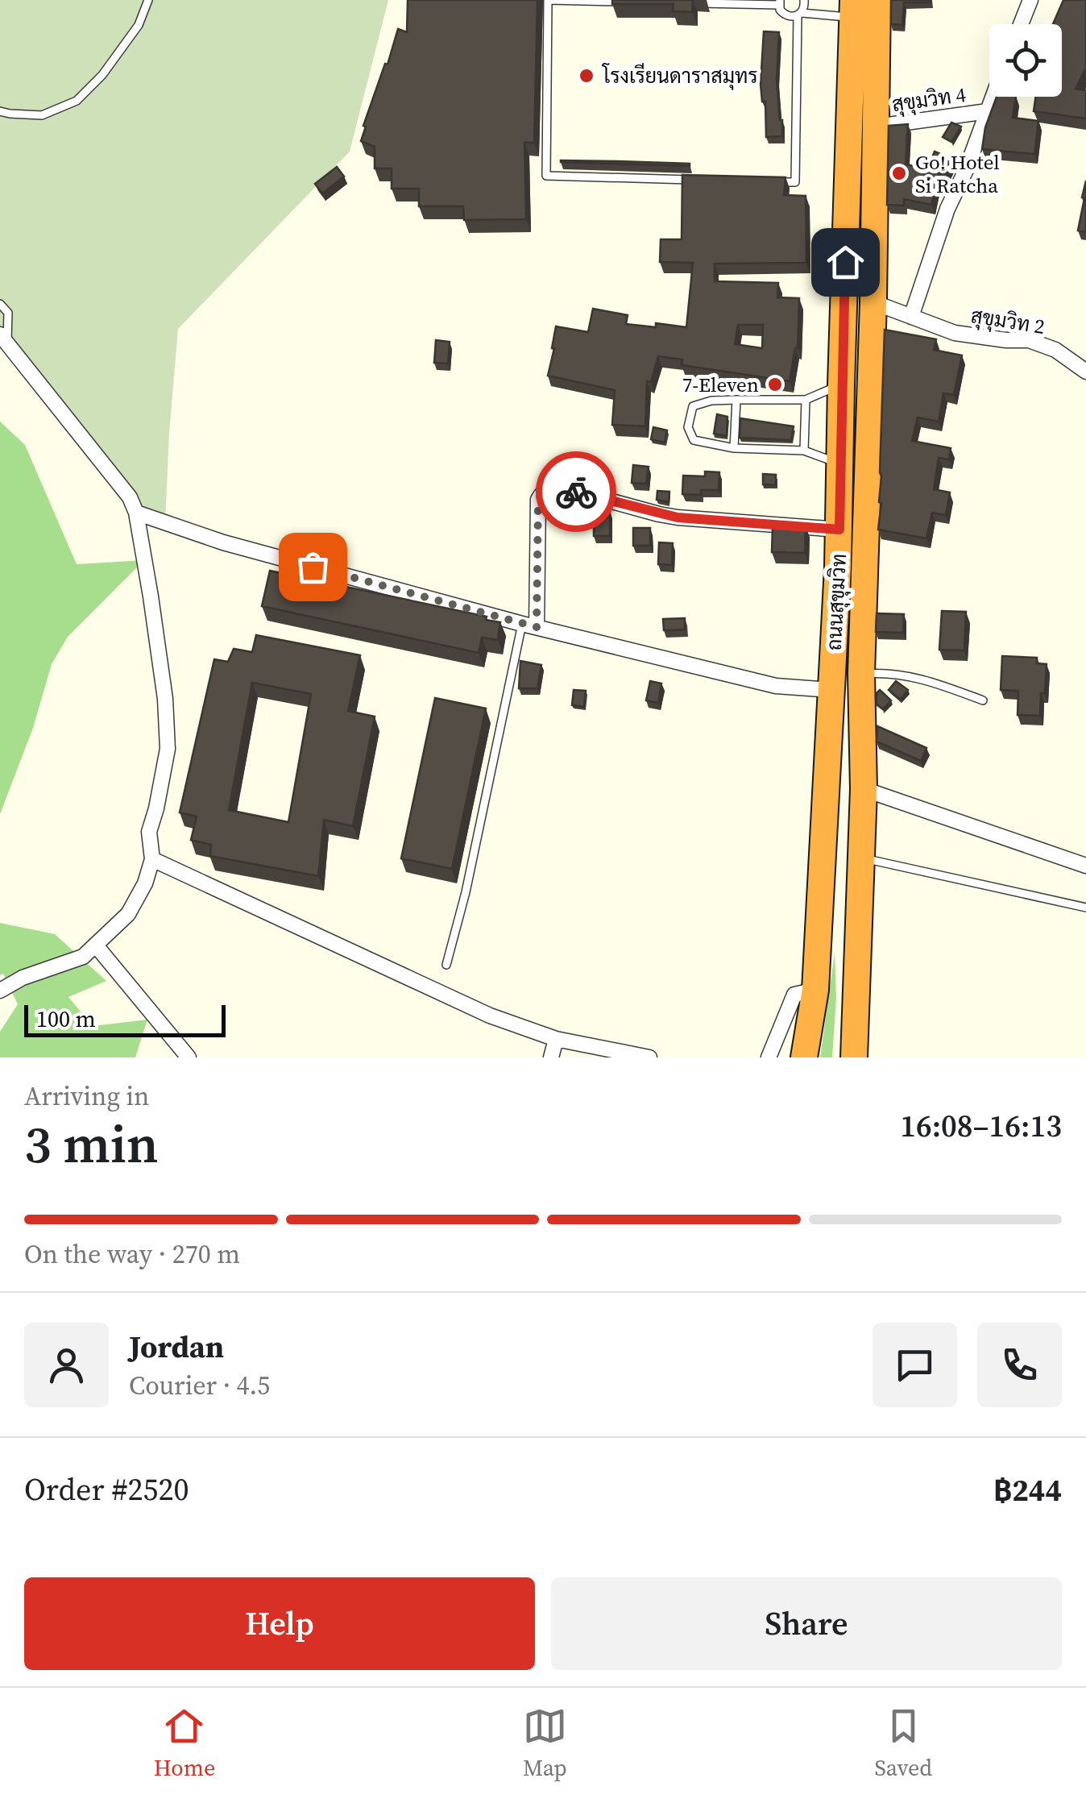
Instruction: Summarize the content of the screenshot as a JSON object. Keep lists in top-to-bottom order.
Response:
{
  "streets": {
    "highway": ["ถนนสุขุมวิท"],
    "street": ["สุขุมวิท 4", "สุขุมวิท 2"]
  },
  "crossings": [
    ["สุขุมวิท 4", "ถนนสุขุมวิท"],
    ["สุขุมวิท 2", "ถนนสุขุมวิท"]
  ],
  "places": ["โรงเรียนดาราสมุทร", "Go! Hotel Si Ratcha", "7-Eleven"],
  "scale_bar": "100 m",
  "page": {
    "scale": "100 m",
    "heading": ["3 min", "Arriving in", "16:08–16:13"],
    "panel": [
      "Jordan",
      "Courier · 4.5",
      "Order #2520",
      "฿244"
    ],
    "bar": "On the way · 270 m",
    "buttons": ["Help", "Share"],
    "tabs": ["Home", "Map", "Saved"]
  }
}
